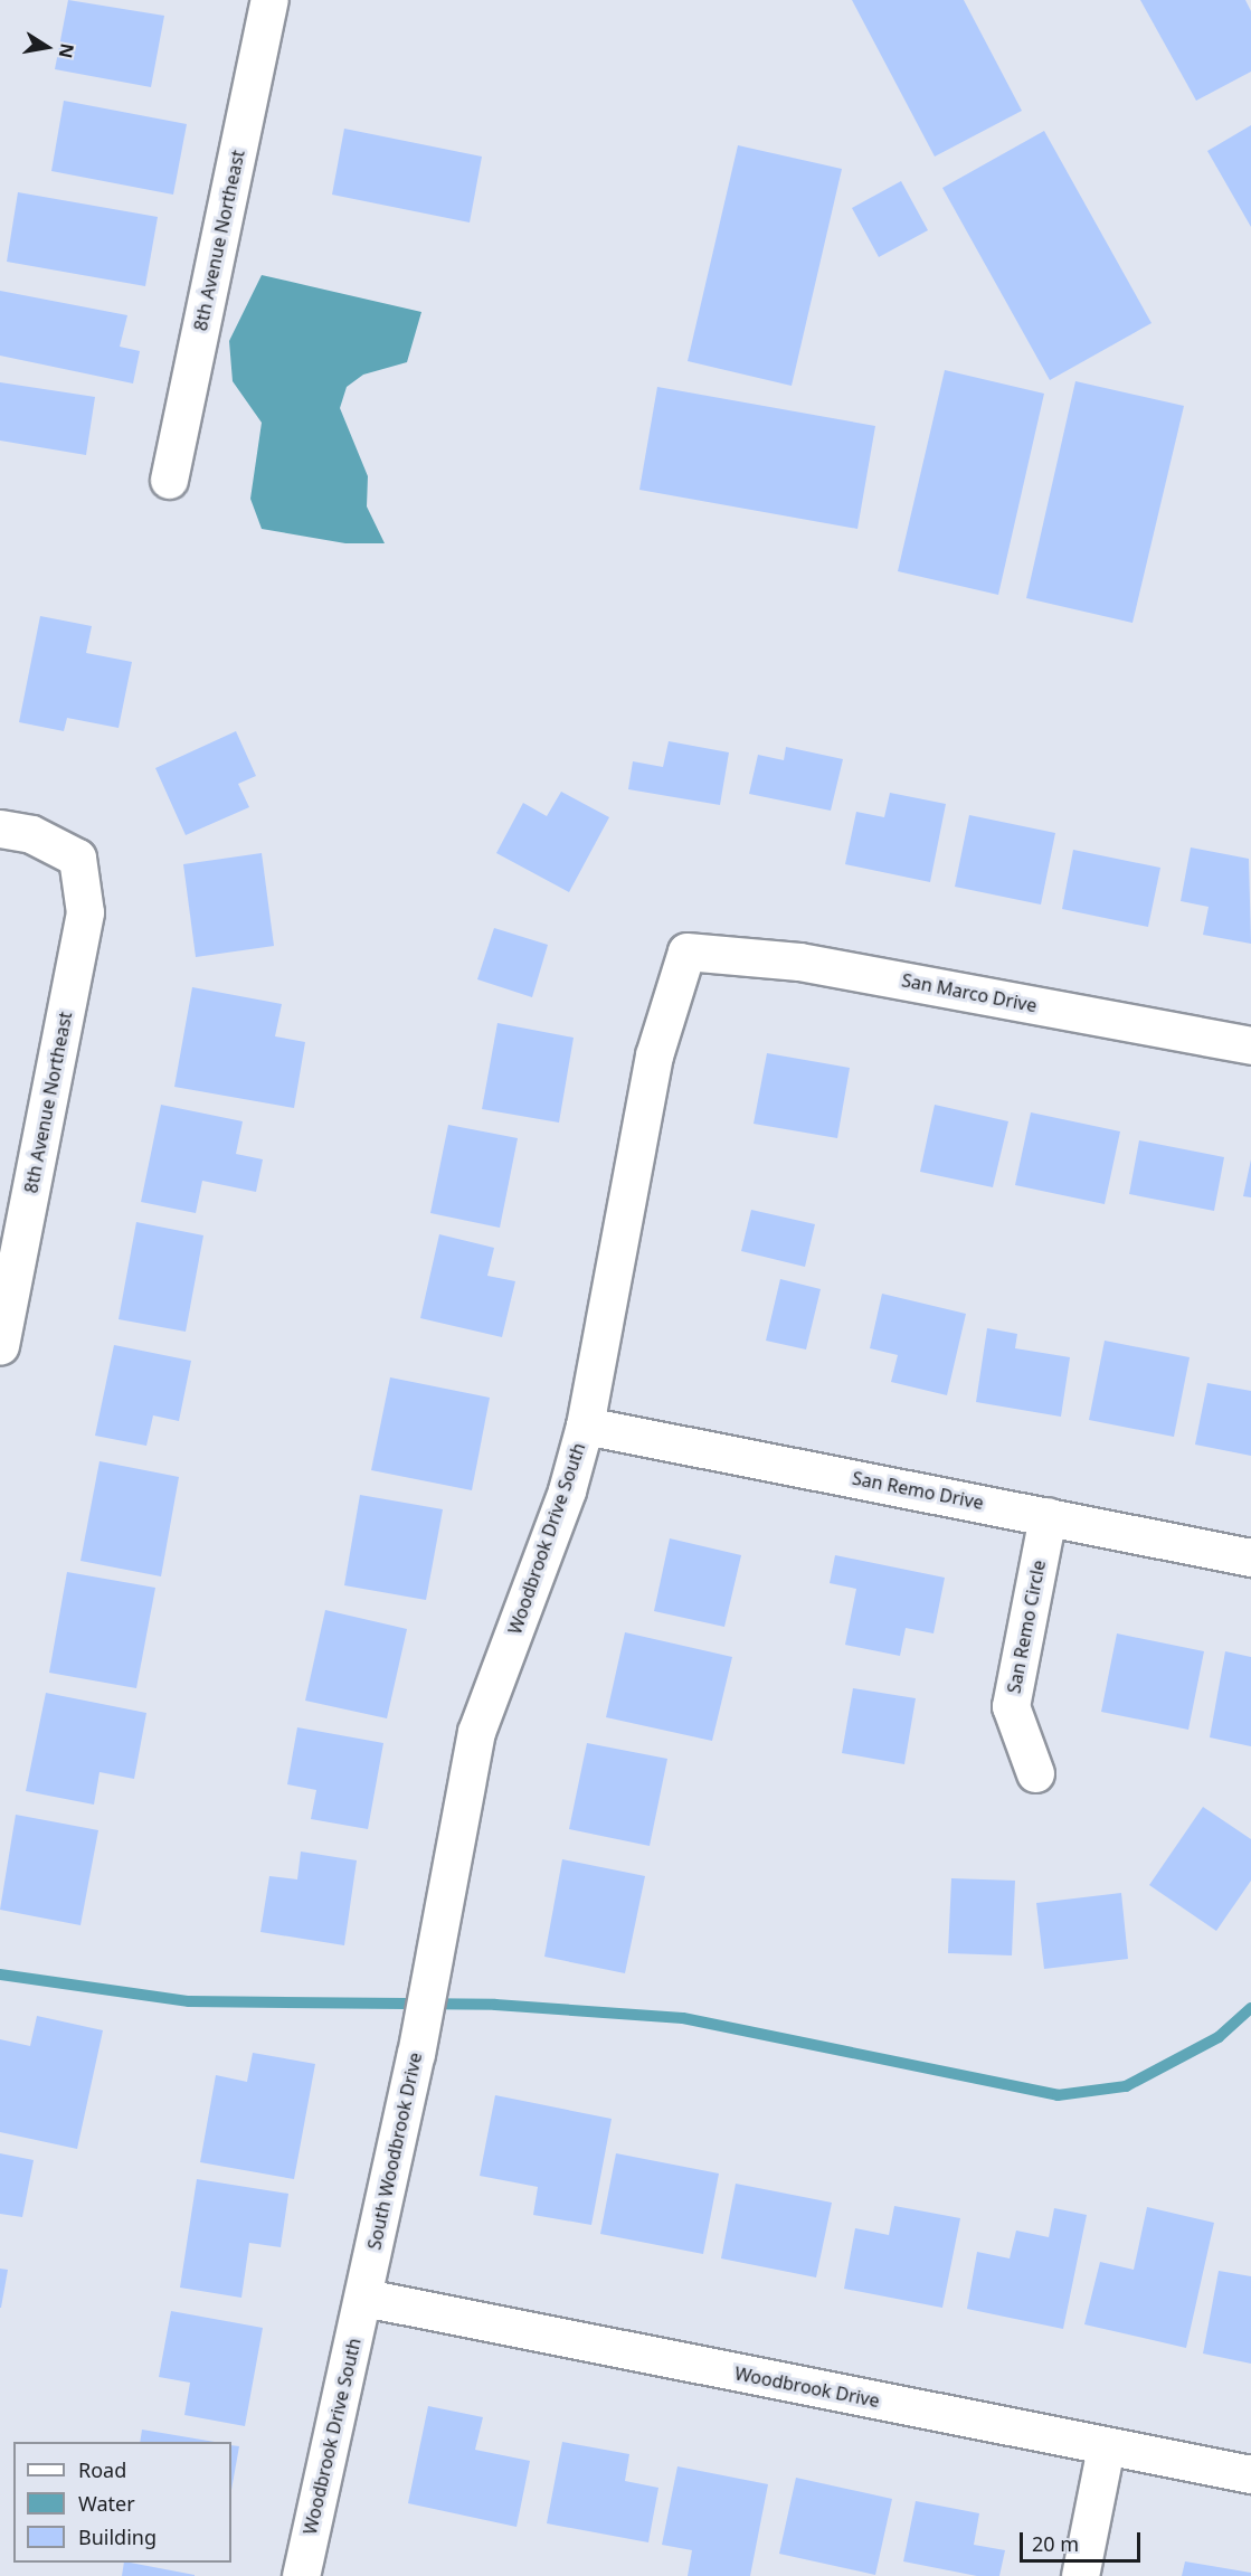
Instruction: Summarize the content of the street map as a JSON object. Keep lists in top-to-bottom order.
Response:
{
  "streets": {
    "street": [
      "8th Avenue Northeast",
      "San Marco Drive",
      "San Remo Drive",
      "Woodbrook Drive South",
      "San Remo Circle",
      "South Woodbrook Drive",
      "Woodbrook Drive"
    ]
  },
  "crossings": [
    ["San Marco Drive", "Woodbrook Drive South"],
    ["San Remo Drive", "Woodbrook Drive South"],
    ["San Remo Drive", "San Remo Circle"],
    ["Woodbrook Drive South", "South Woodbrook Drive"],
    ["Woodbrook Drive South", "Woodbrook Drive"],
    ["South Woodbrook Drive", "Woodbrook Drive"]
  ],
  "legend": ["Road", "Water", "Building"],
  "scale_bar": "20 m",
  "north": "right"
}
